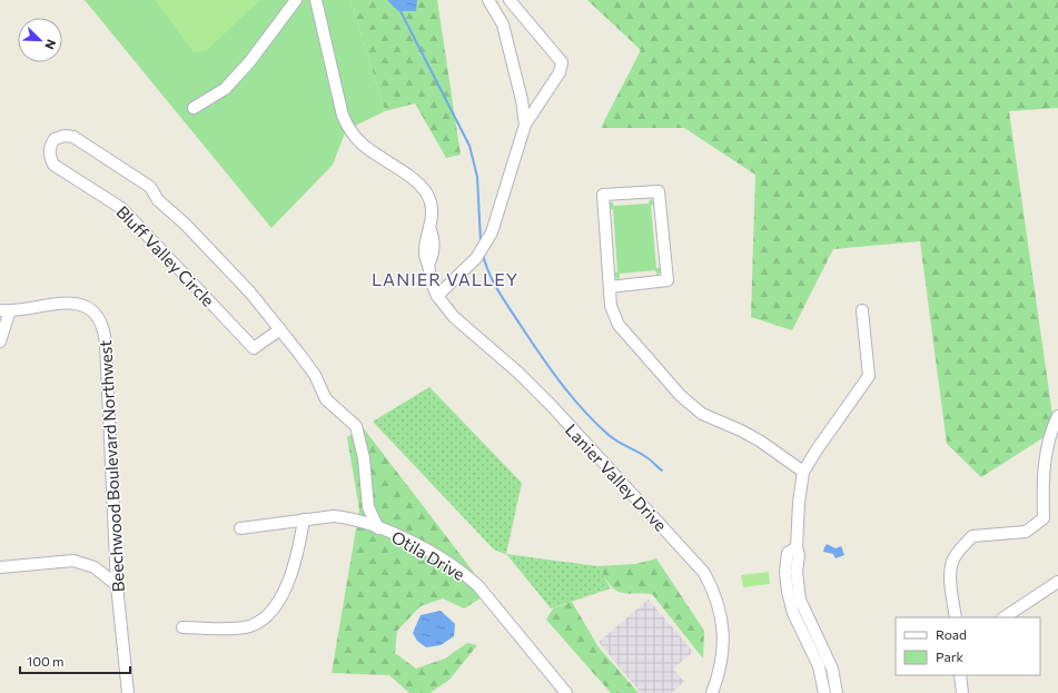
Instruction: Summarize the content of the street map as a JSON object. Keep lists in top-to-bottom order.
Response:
{
  "streets": {
    "street": [
      "Bluff Valley Circle",
      "Beechwood Boulevard Northwest",
      "Lanier Valley Drive",
      "Otila Drive"
    ]
  },
  "crossings": [
    ["Bluff Valley Circle", "Otila Drive"]
  ],
  "districts": ["LANIER VALLEY"],
  "legend": ["Road", "Park"],
  "scale_bar": "100 m",
  "north": "bottom right"
}
